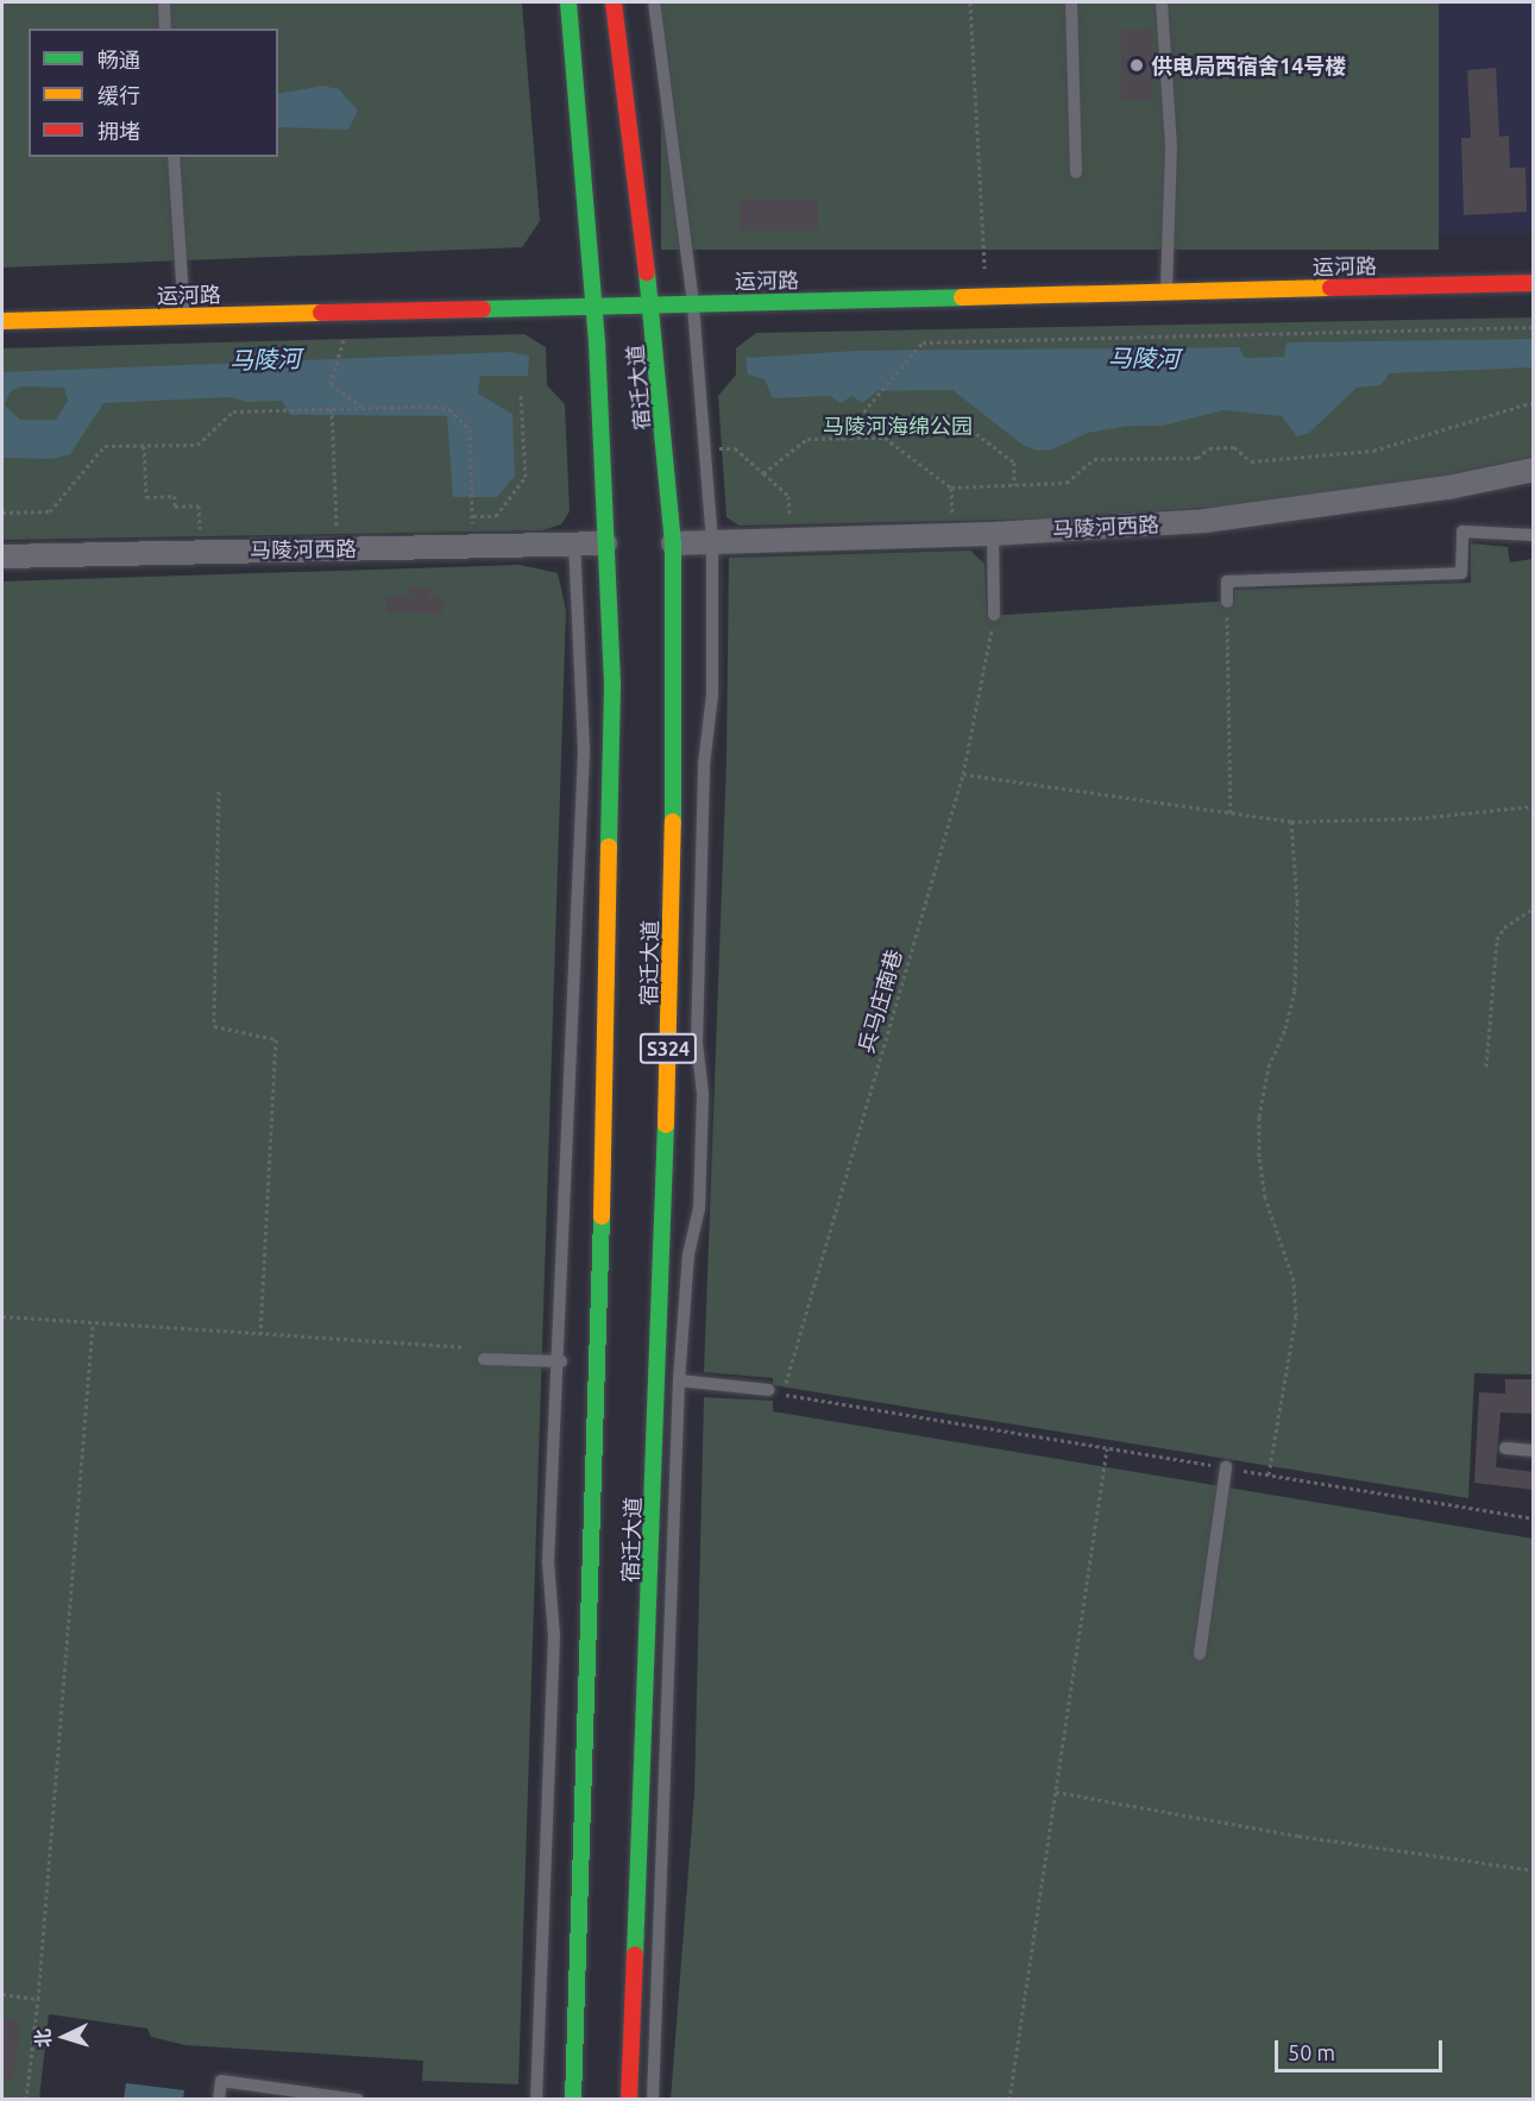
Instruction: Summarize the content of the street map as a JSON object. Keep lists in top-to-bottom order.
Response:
{
  "streets": {
    "main road": ["运河路", "宿迁大道", "S324"],
    "street": ["马陵河西路"],
    "path": ["兵马庄南巷"]
  },
  "crossings": [
    ["运河路", "宿迁大道"],
    ["宿迁大道", "马陵河西路"]
  ],
  "water": ["马陵河"],
  "parks": ["马陵河海绵公园"],
  "places": ["供电局西宿舍14号楼"],
  "legend": ["畅通", "缓行", "拥堵"],
  "scale_bar": "50 m",
  "north": "left"
}
